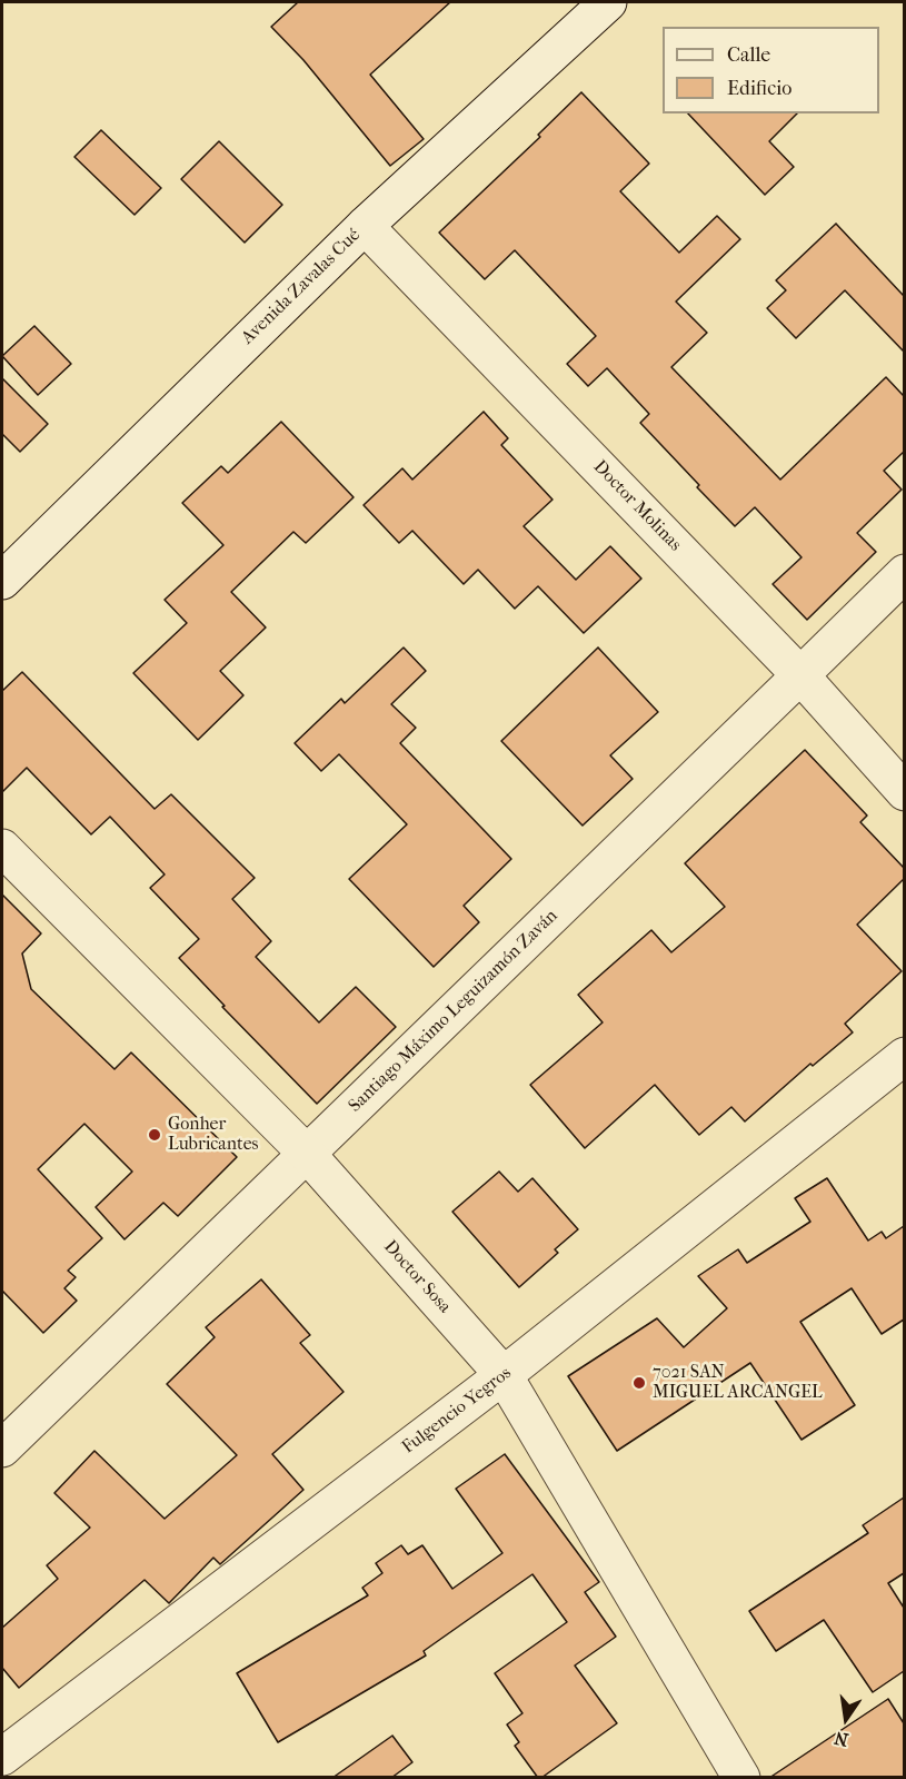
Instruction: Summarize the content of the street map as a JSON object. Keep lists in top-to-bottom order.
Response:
{
  "streets": {
    "street": [
      "Avenida Zavalas Cué",
      "Doctor Molinas",
      "Santiago Máximo Leguizamón Zaván",
      "Doctor Sosa",
      "Fulgencio Yegros"
    ]
  },
  "crossings": [
    ["Avenida Zavalas Cué", "Doctor Molinas"],
    ["Doctor Molinas", "Santiago Máximo Leguizamón Zaván"],
    ["Santiago Máximo Leguizamón Zaván", "Doctor Sosa"],
    ["Doctor Sosa", "Fulgencio Yegros"]
  ],
  "places": ["Gonher Lubricantes", "7021 SAN MIGUEL ARCANGEL"],
  "legend": ["Calle", "Edificio"],
  "north": "bottom"
}
